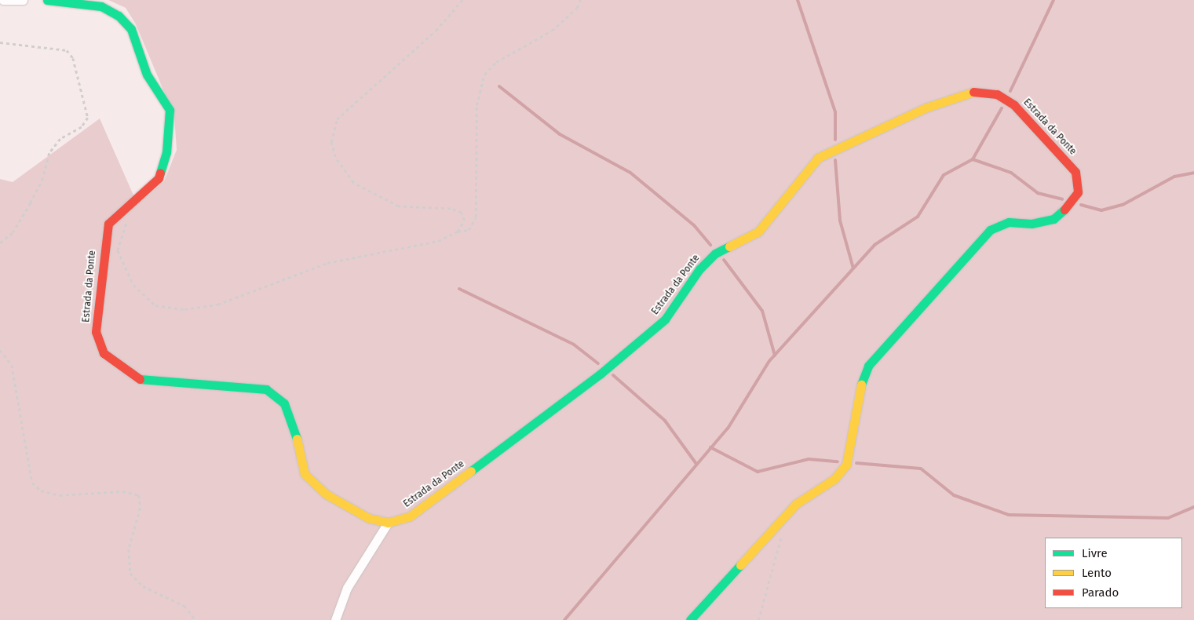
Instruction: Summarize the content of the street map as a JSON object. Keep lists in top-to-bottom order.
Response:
{
  "streets": {
    "street": ["Estrada da Ponte"]
  },
  "legend": ["Livre", "Lento", "Parado"]
}
